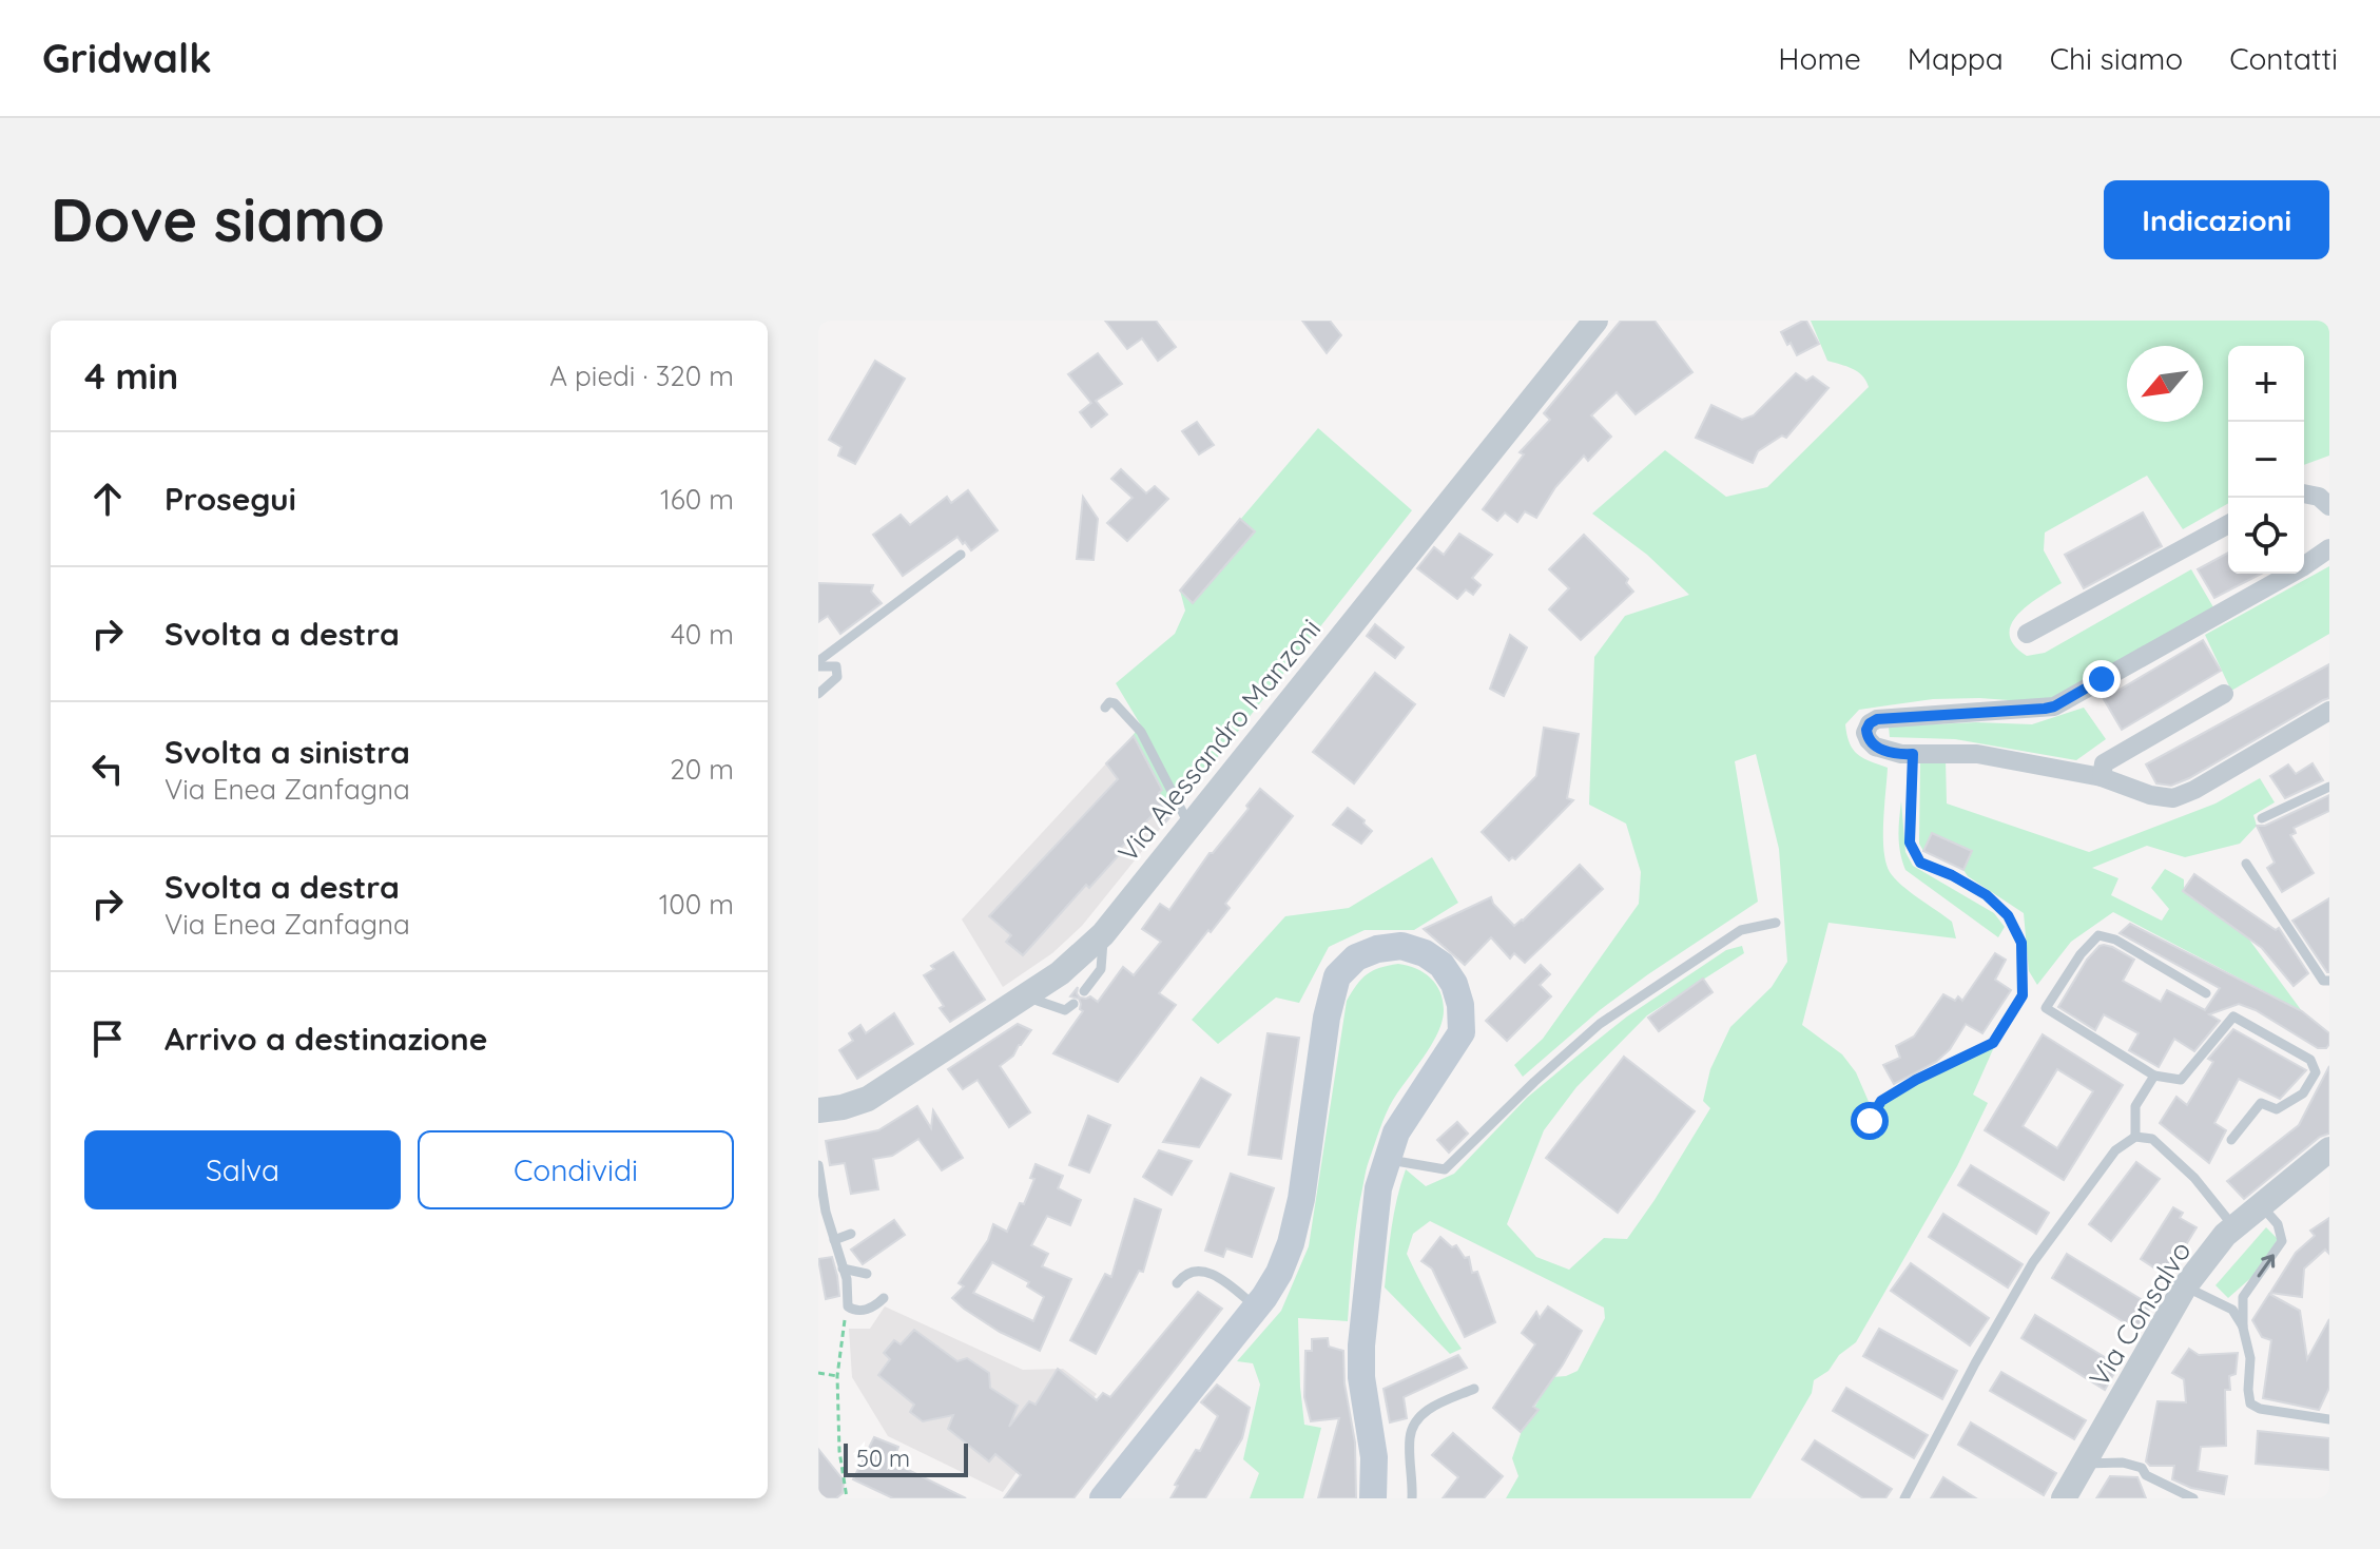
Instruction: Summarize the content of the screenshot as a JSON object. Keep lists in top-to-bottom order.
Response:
{
  "streets": {
    "street": ["Via Alessandro Manzoni", "Via Consalvo"]
  },
  "scale_bar": "50 m",
  "north": "bottom left",
  "page": {
    "header": "Gridwalk",
    "nav": [
      "Home",
      "Mappa",
      "Chi siamo",
      "Contatti"
    ],
    "buttons": [
      "Indicazioni",
      ["Salva", "Condividi"]
    ],
    "title": "Dove siamo",
    "heading": ["4 min", "A piedi · 320 m"],
    "map_buttons": ["+", "−"],
    "list": [
      ["Prosegui", "160 m"],
      ["Svolta a destra", "40 m"],
      ["Svolta a sinistra", "Via Enea Zanfagna", "20 m"],
      ["Svolta a destra", "Via Enea Zanfagna", "100 m"],
      "Arrivo a destinazione"
    ],
    "scale": "50 m"
  }
}
